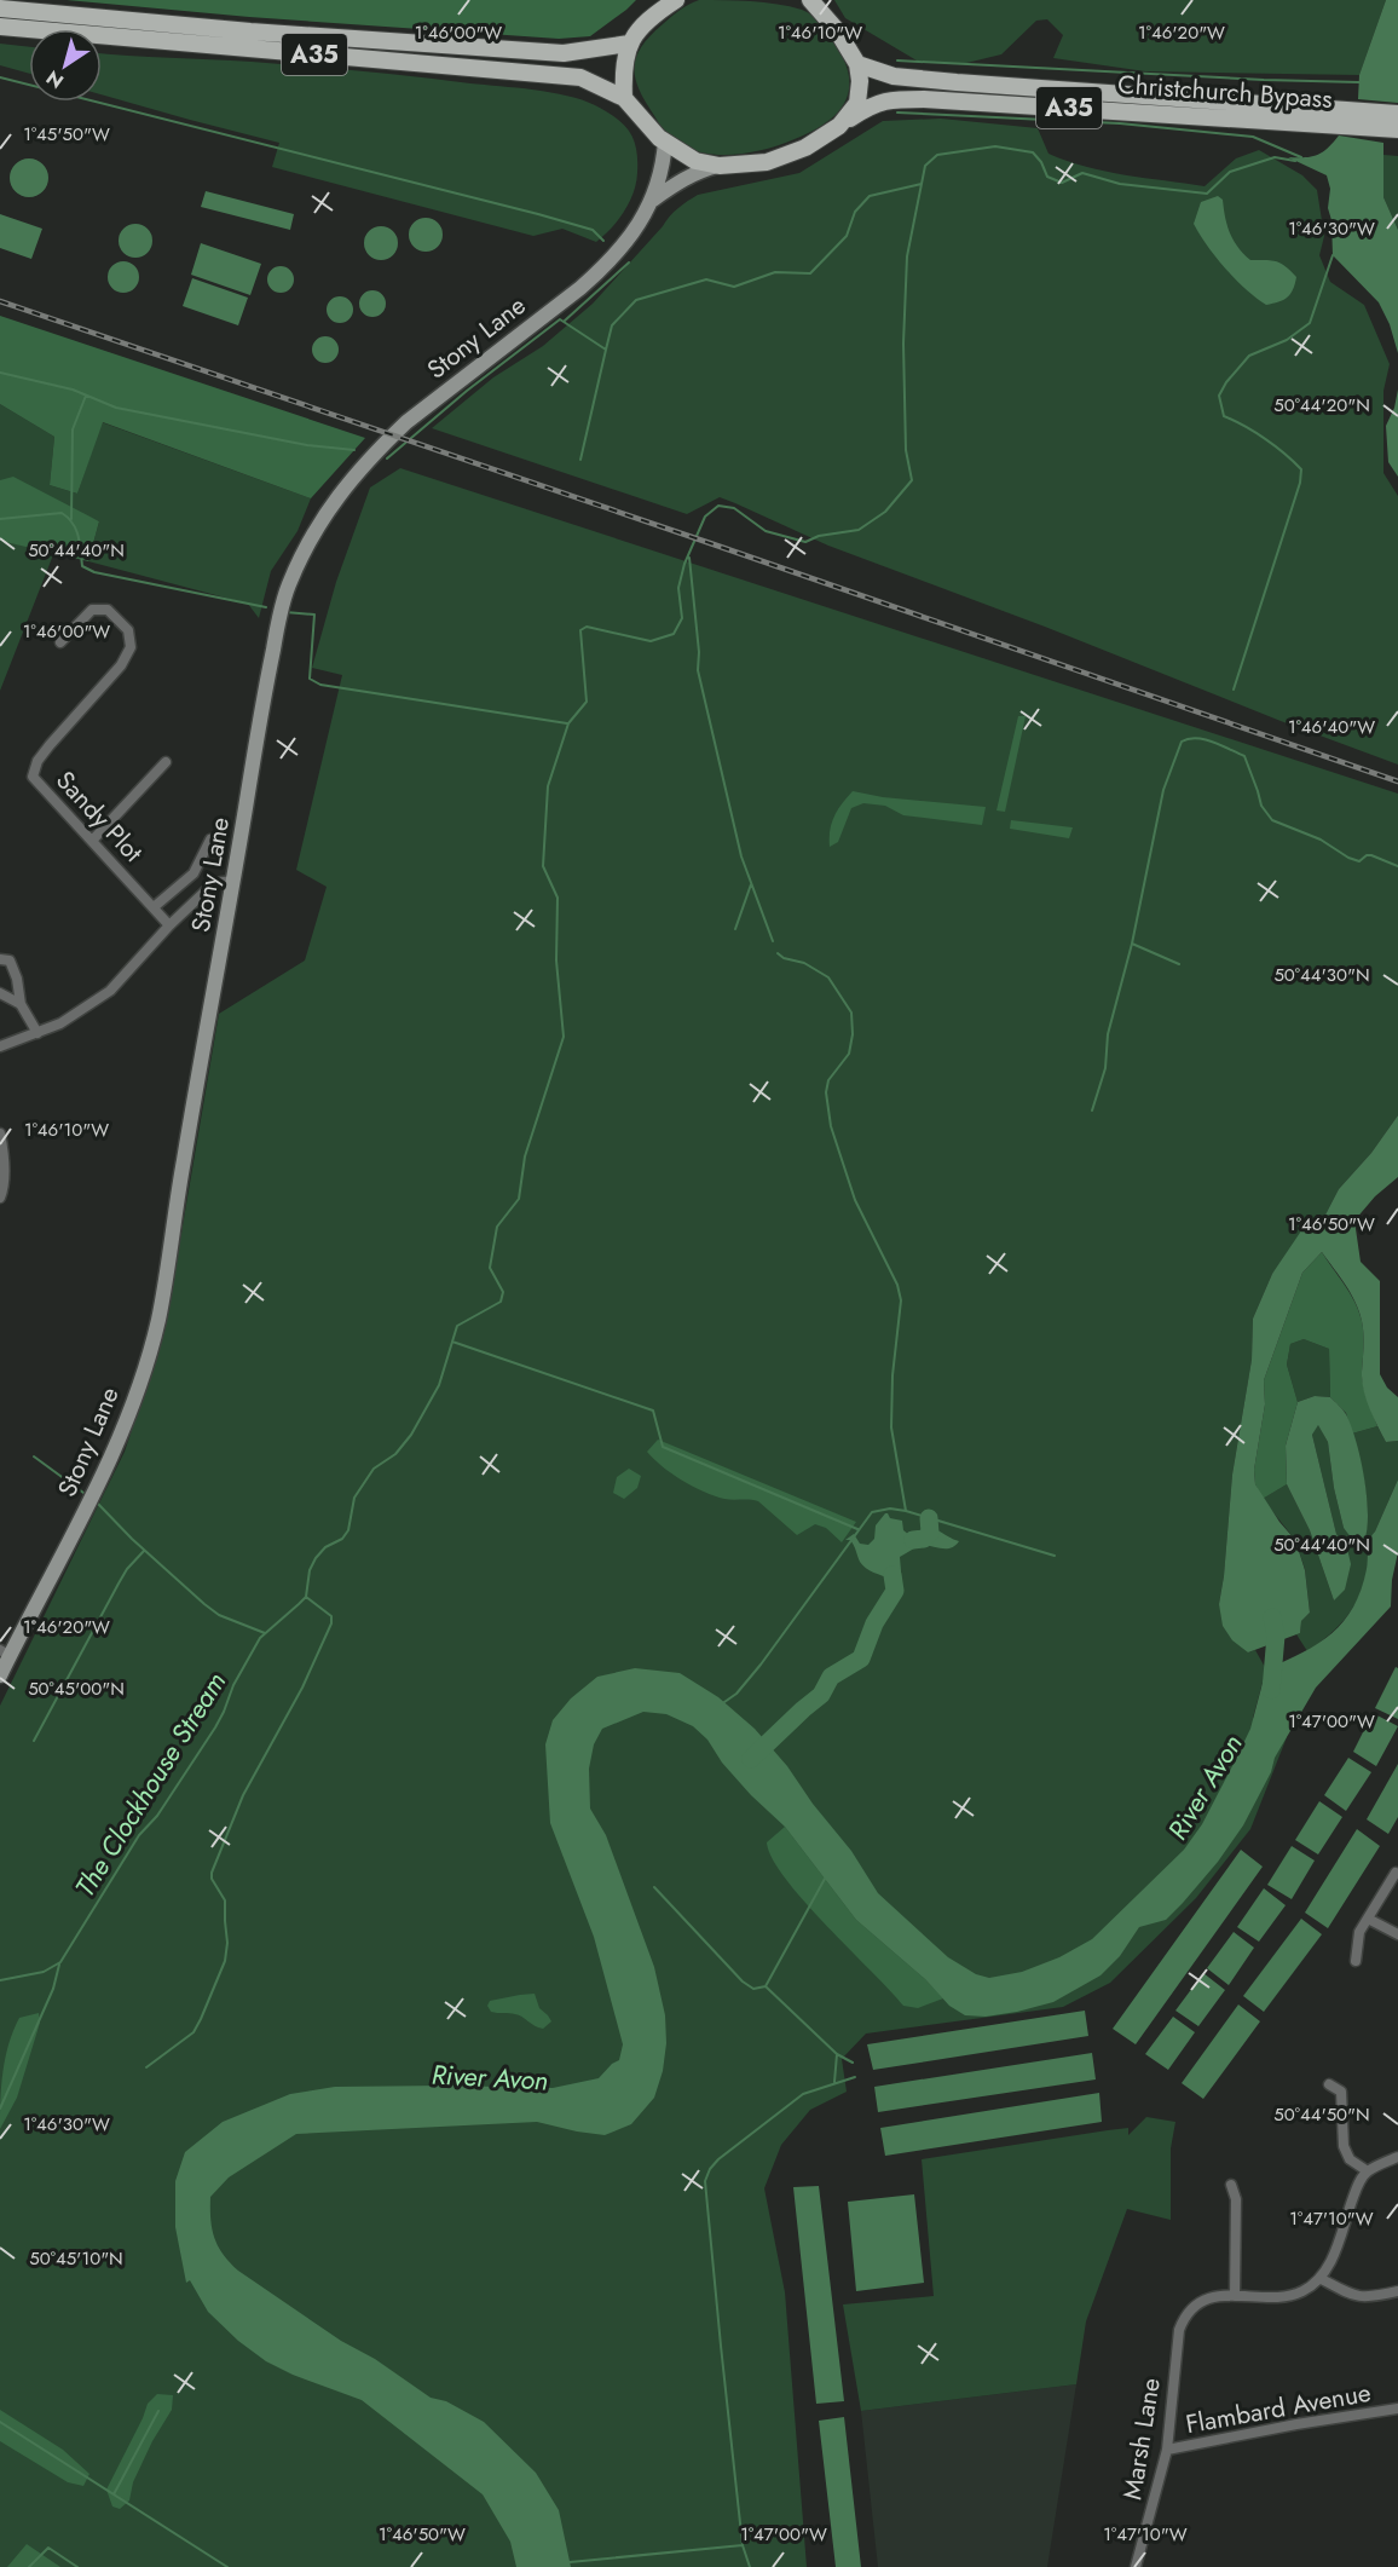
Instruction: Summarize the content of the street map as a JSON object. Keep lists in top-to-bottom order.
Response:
{
  "streets": {
    "main road": ["A35", "Christchurch Bypass", "Stony Lane"],
    "street": ["Sandy Plot", "Flambard Avenue", "Marsh Lane"]
  },
  "crossings": [
    ["Christchurch Bypass", "Stony Lane"],
    ["Flambard Avenue", "Marsh Lane"]
  ],
  "water": ["The Clockhouse Stream", "River Avon"],
  "north": "bottom left",
  "coordinates": [
    "1°46'00\"W",
    "1°46'10\"W",
    "1°46'20\"W",
    "1°45'50\"W",
    "1°46'30\"W",
    "50°44'20\"N",
    "50°44'40\"N",
    "1°46'40\"W",
    "50°44'30\"N",
    "1°46'50\"W",
    "50°45'00\"N",
    "1°47'00\"W",
    "50°44'50\"N",
    "1°47'10\"W",
    "50°45'10\"N"
  ]
}
